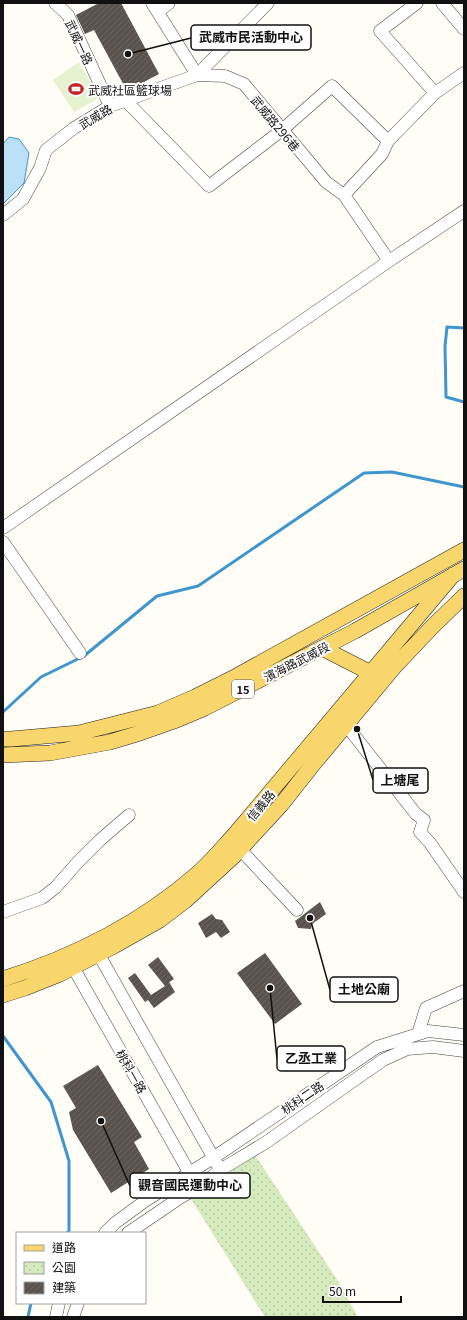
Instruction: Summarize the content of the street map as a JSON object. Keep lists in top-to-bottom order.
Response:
{
  "streets": {
    "main road": ["濱海路武威段", "15", "信義路"],
    "street": [
      "武威一路",
      "武威路",
      "武威路296巷",
      "桃科一路",
      "桃科二路"
    ]
  },
  "crossings": [
    ["武威一路", "武威路"],
    ["武威路", "武威路296巷"],
    ["濱海路武威段", "15"],
    ["濱海路武威段", "信義路"],
    ["信義路", "桃科一路"],
    ["桃科一路", "桃科二路"]
  ],
  "places": {
    "other": [
      "武威市民活動中心",
      "上塘尾",
      "土地公廟",
      "乙丞工業",
      "觀音國民運動中心"
    ],
    "sports": ["武威社區籃球場"]
  },
  "legend": ["道路", "公園", "建築"],
  "scale_bar": "50 m"
}
